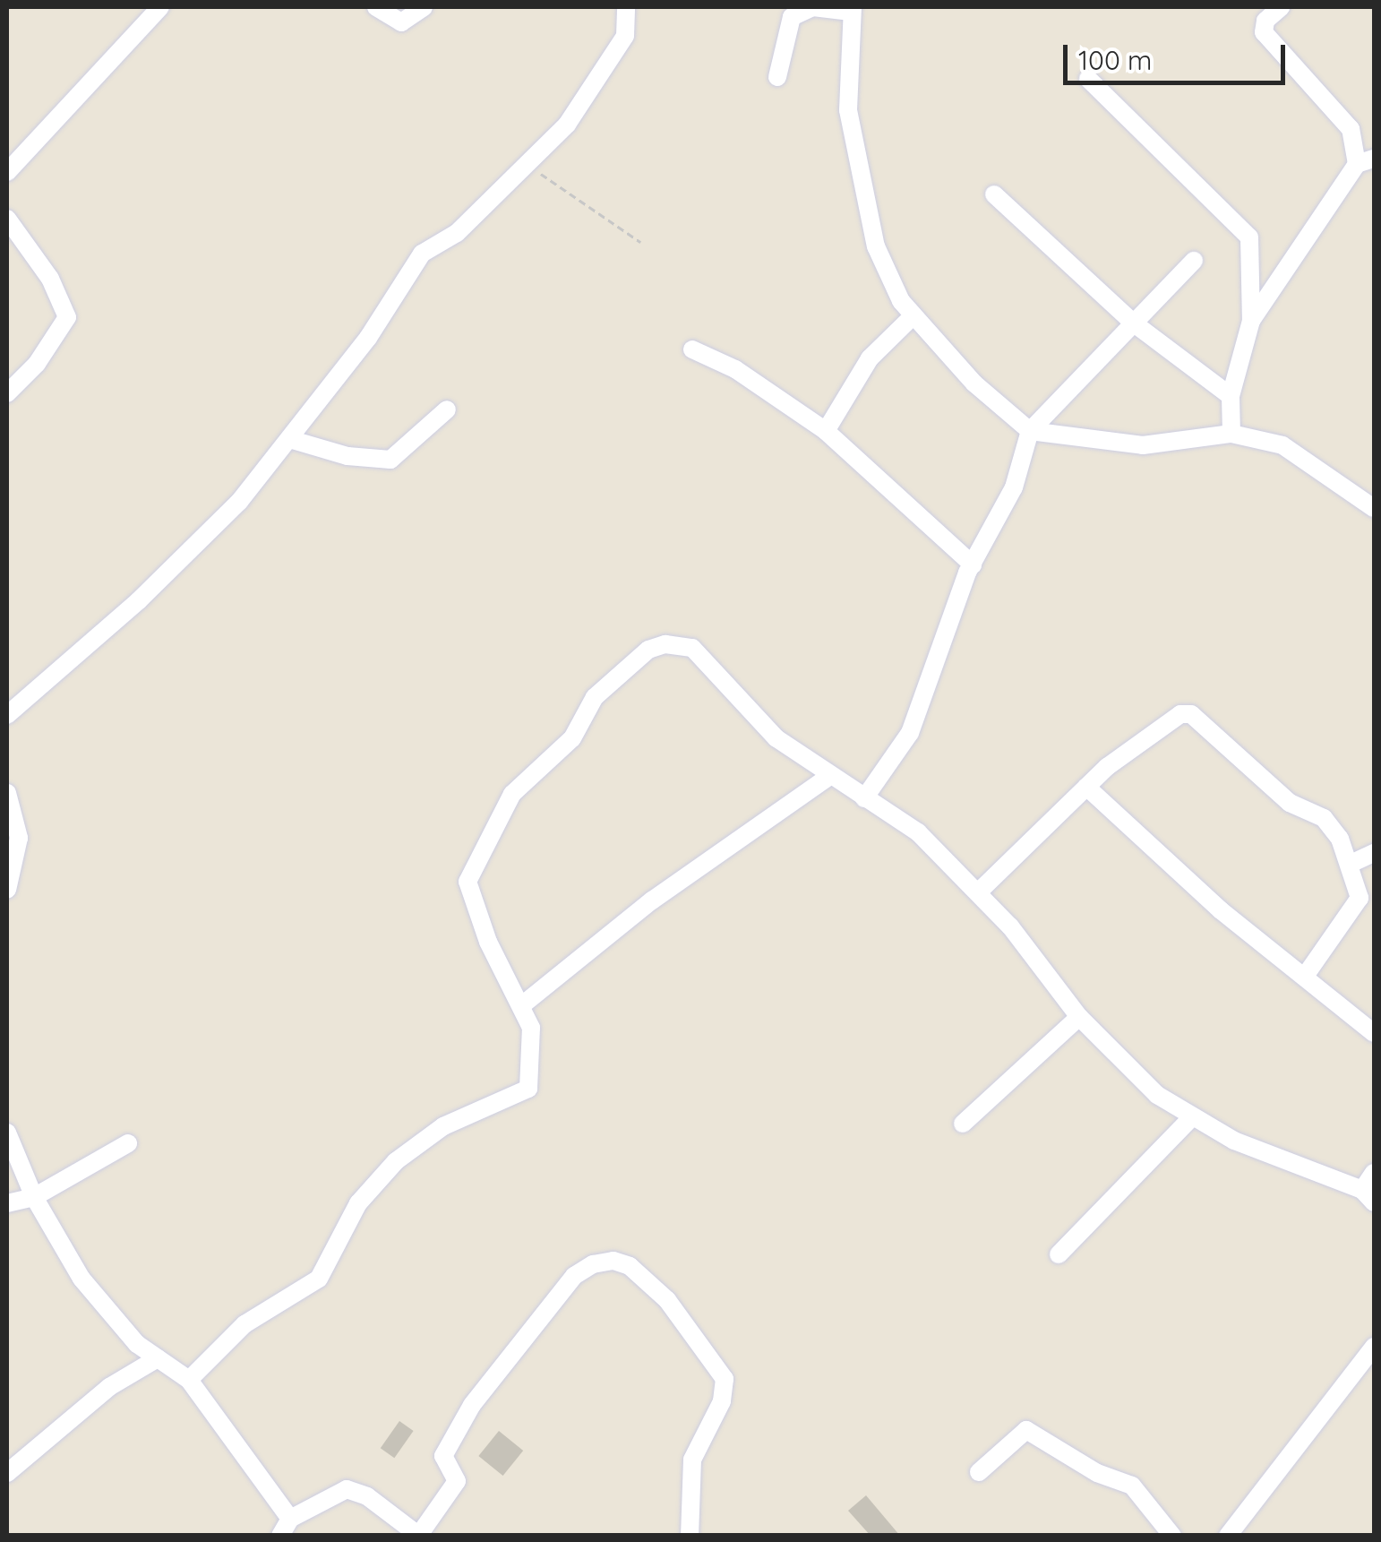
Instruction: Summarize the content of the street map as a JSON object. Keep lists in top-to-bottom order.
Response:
{
  "scale_bar": "100 m"
}
